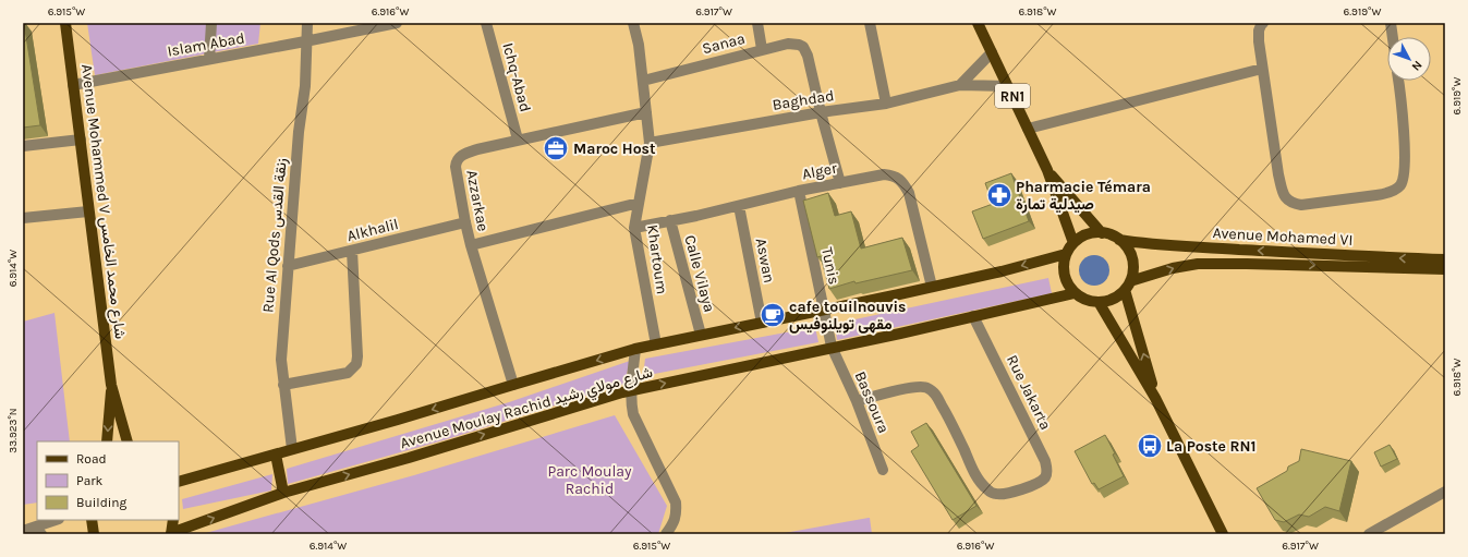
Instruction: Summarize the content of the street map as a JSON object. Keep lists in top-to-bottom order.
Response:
{
  "streets": {
    "main road": [
      "RN1",
      "Avenue Mohammed V شارع محمد الخامس",
      "Avenue Mohamed VI",
      "Avenue Moulay Rachid شارع مولاي رشيد"
    ],
    "street": [
      "Sanaa",
      "Islam Abad",
      "Ichq-Abad",
      "Baghdad",
      "Alger",
      "Azzarkae",
      "Alkhalil",
      "Rue Al Qods زنقة القدس",
      "Khartoum",
      "Aswan",
      "Tunis",
      "Calle Vilaya",
      "Rue Jakarta",
      "Bassoura"
    ]
  },
  "crossings": [
    ["Sanaa", "Baghdad"],
    ["Sanaa", "Alger"],
    ["Sanaa", "Khartoum"],
    ["Islam Abad", "Avenue Mohammed V شارع محمد الخامس"],
    ["Islam Abad", "Rue Al Qods زنقة القدس"],
    ["Ichq-Abad", "Azzarkae"],
    ["RN1", "Baghdad"],
    ["RN1", "Avenue Mohamed VI"],
    ["RN1", "Avenue Moulay Rachid شارع مولاي رشيد"],
    ["Baghdad", "Khartoum"],
    ["Alger", "Khartoum"],
    ["Alger", "Aswan"],
    ["Alger", "Tunis"],
    ["Alger", "Calle Vilaya"],
    ["Alger", "Avenue Moulay Rachid شارع مولاي رشيد"],
    ["Azzarkae", "Alkhalil"],
    ["Azzarkae", "Khartoum"],
    ["Azzarkae", "Avenue Moulay Rachid شارع مولاي رشيد"],
    ["Alkhalil", "Rue Al Qods زنقة القدس"],
    ["Rue Al Qods زنقة القدس", "Avenue Moulay Rachid شارع مولاي رشيد"],
    ["Avenue Mohamed VI", "Avenue Moulay Rachid شارع مولاي رشيد"],
    ["Khartoum", "Avenue Moulay Rachid شارع مولاي رشيد"],
    ["Aswan", "Avenue Moulay Rachid شارع مولاي رشيد"],
    ["Tunis", "Bassoura"],
    ["Tunis", "Avenue Moulay Rachid شارع مولاي رشيد"],
    ["Calle Vilaya", "Avenue Moulay Rachid شارع مولاي رشيد"],
    ["Rue Jakarta", "Bassoura"],
    ["Rue Jakarta", "Avenue Moulay Rachid شارع مولاي رشيد"],
    ["Bassoura", "Avenue Moulay Rachid شارع مولاي رشيد"]
  ],
  "parks": ["Parc Moulay Rachid"],
  "places": {
    "office": ["Maroc Host"],
    "pharmacy": ["Pharmacie Témara صيدلية تمارة"],
    "cafe": ["cafe touilnouvis مقهى تويلنوفيس"],
    "bus stop": ["La Poste RN1"]
  },
  "legend": ["Road", "Park", "Building"],
  "north": "bottom right",
  "coordinates": [
    "6.915°W",
    "6.916°W",
    "6.917°W",
    "6.918°W",
    "6.919°W",
    "6.914°W",
    "33.923°N"
  ]
}
